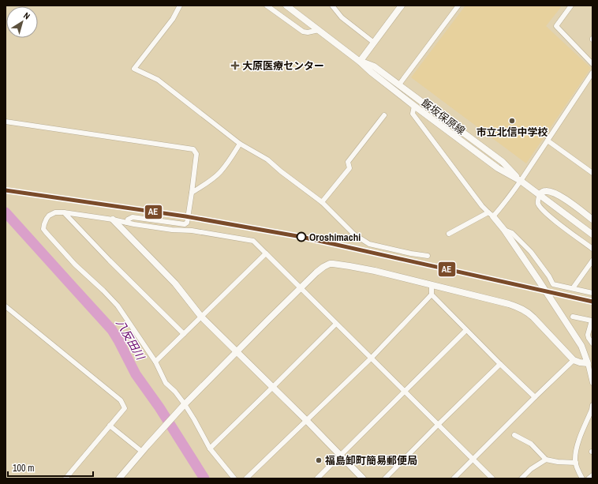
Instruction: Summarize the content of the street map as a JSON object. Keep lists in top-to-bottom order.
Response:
{
  "streets": {
    "street": ["飯坂保原線"]
  },
  "water": ["八反田川"],
  "places": {
    "health": ["大原医療センター"],
    "other": ["市立北信中学校", "Oroshimachi", "福島卸町簡易郵便局"]
  },
  "lines": ["transit line AE"],
  "scale_bar": "100 m",
  "north": "top right"
}
